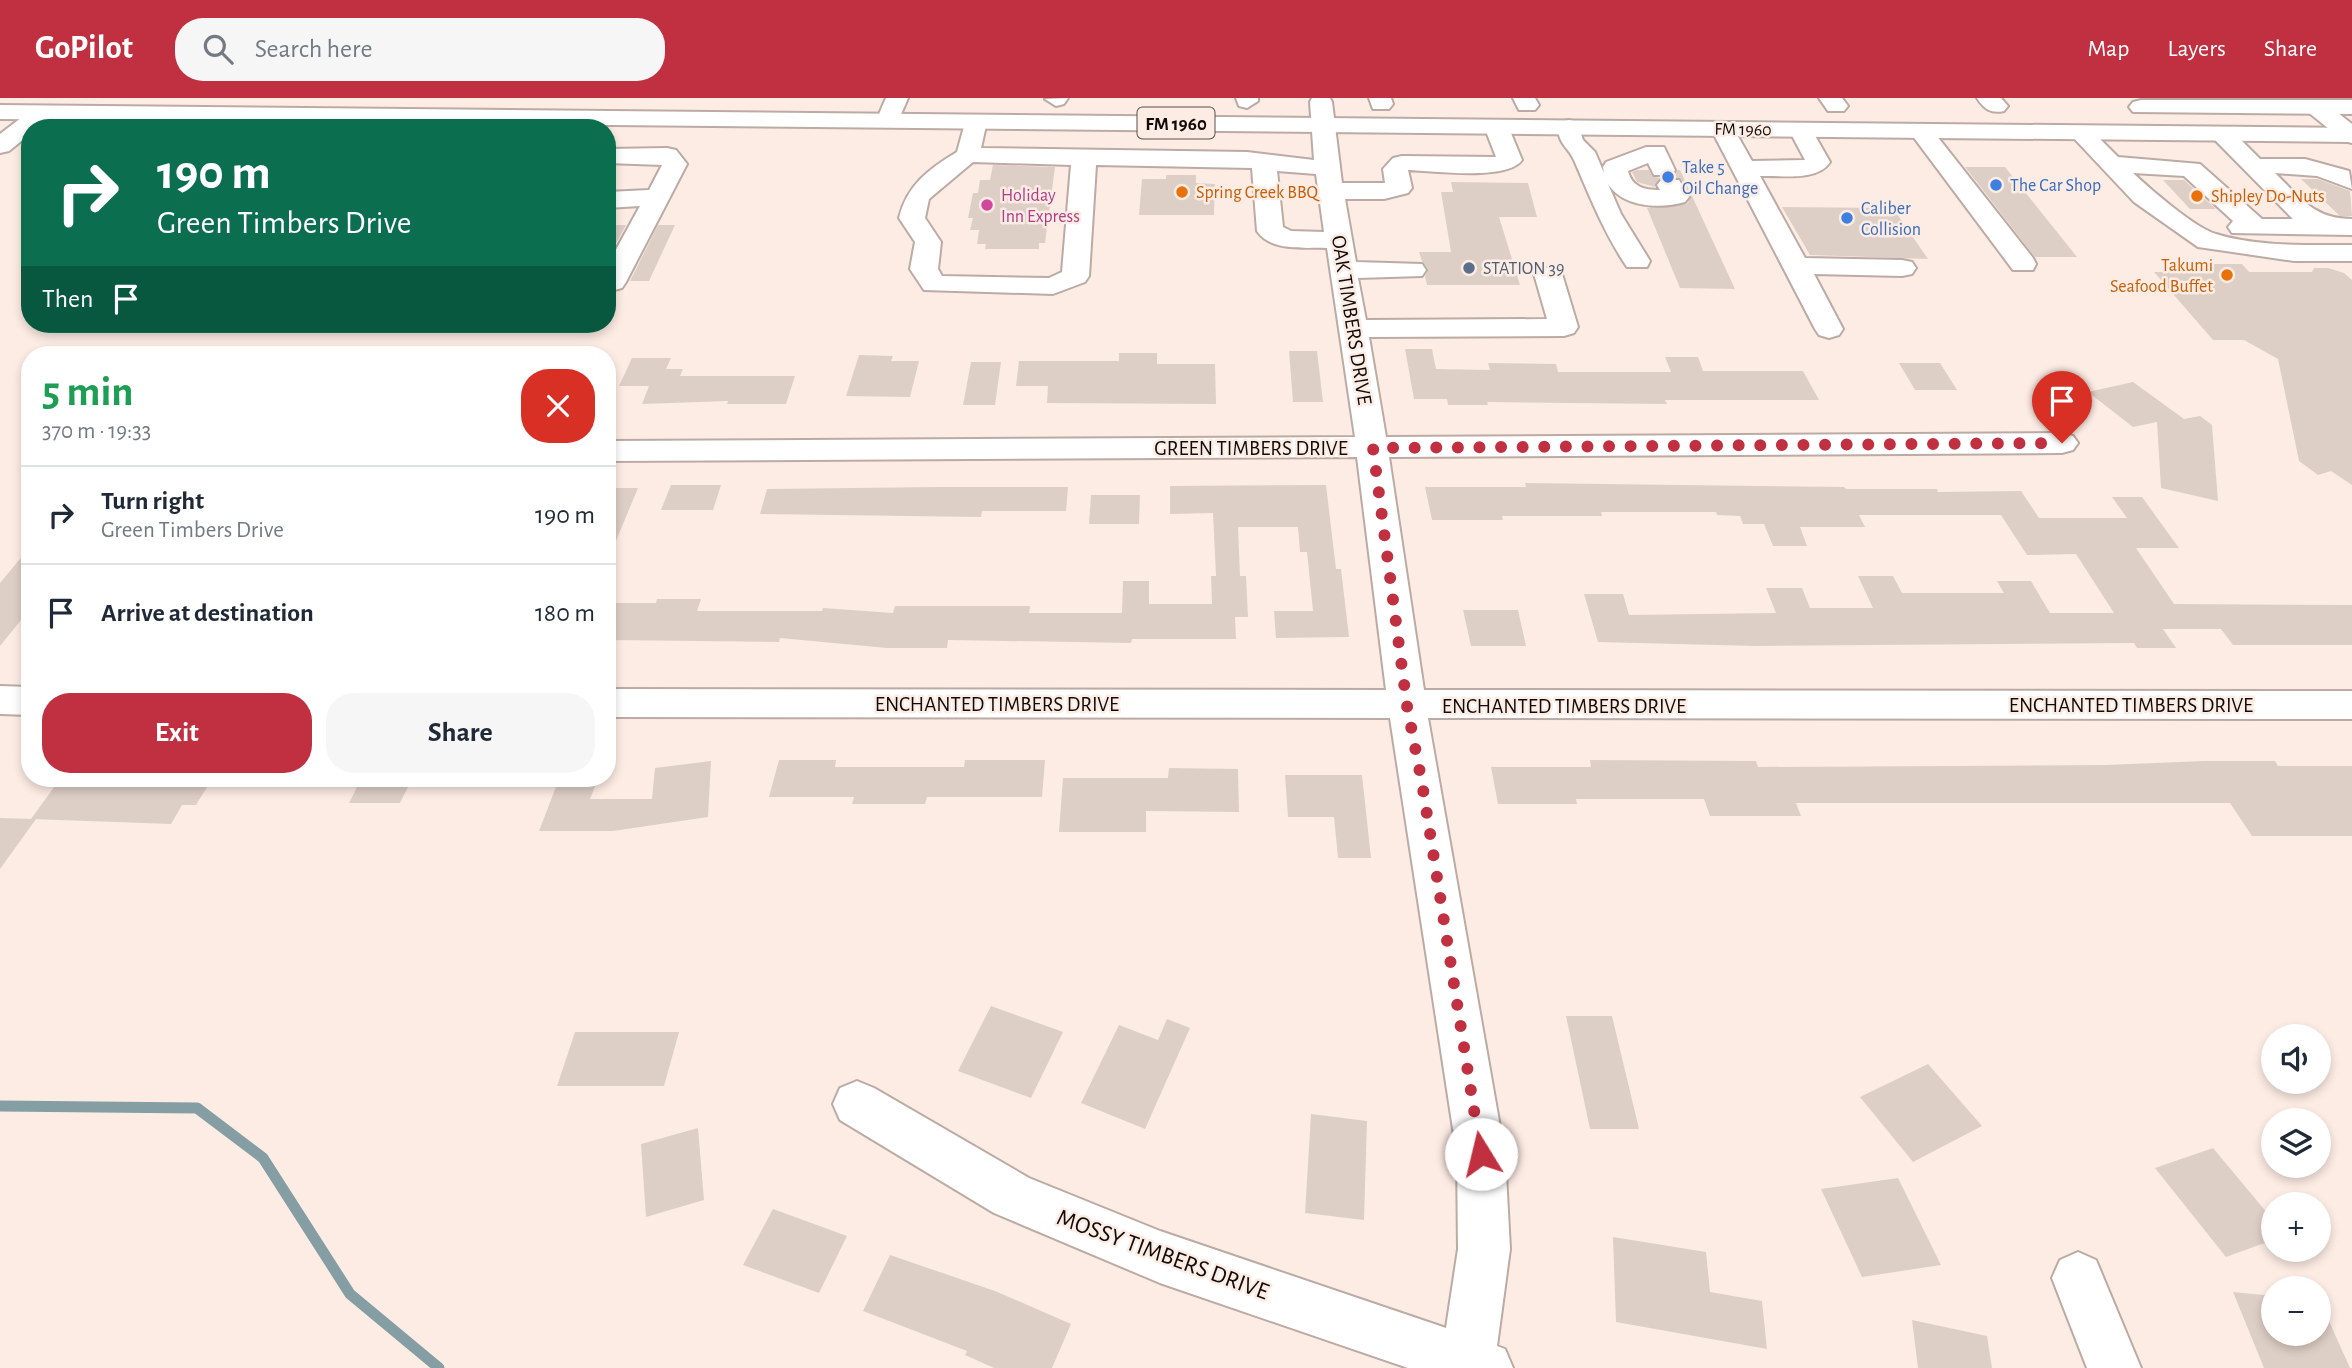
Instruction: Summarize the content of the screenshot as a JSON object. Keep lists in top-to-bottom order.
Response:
{
  "streets": {
    "street": [
      "FM 1960",
      "OAK TIMBERS DRIVE",
      "GREEN TIMBERS DRIVE",
      "ENCHANTED TIMBERS DRIVE",
      "MOSSY TIMBERS DRIVE"
    ]
  },
  "crossings": [
    ["FM 1960", "OAK TIMBERS DRIVE"],
    ["OAK TIMBERS DRIVE", "GREEN TIMBERS DRIVE"],
    ["OAK TIMBERS DRIVE", "ENCHANTED TIMBERS DRIVE"],
    ["OAK TIMBERS DRIVE", "MOSSY TIMBERS DRIVE"]
  ],
  "places": [
    "Take 5 Oil Change",
    "The Car Shop",
    "Spring Creek BBQ",
    "Shipley Do-Nuts",
    "Holiday Inn Express",
    "Caliber Collision",
    "STATION 39",
    "Takumi Seafood Buffet"
  ],
  "page": {
    "header": "GoPilot",
    "search": "Search here",
    "nav": ["Map", "Layers", "Share"],
    "turn": ["190 m", "Green Timbers Drive"],
    "then": "Then",
    "heading": ["5 min", "370 m · 19:33"],
    "list": [
      {
        "name": "Turn right",
        "note": "Green Timbers Drive",
        "value": "190 m"
      },
      {
        "name": "Arrive at destination",
        "value": "180 m"
      }
    ],
    "buttons": ["Exit", "Share"],
    "map_buttons": ["+", "−"]
  }
}
